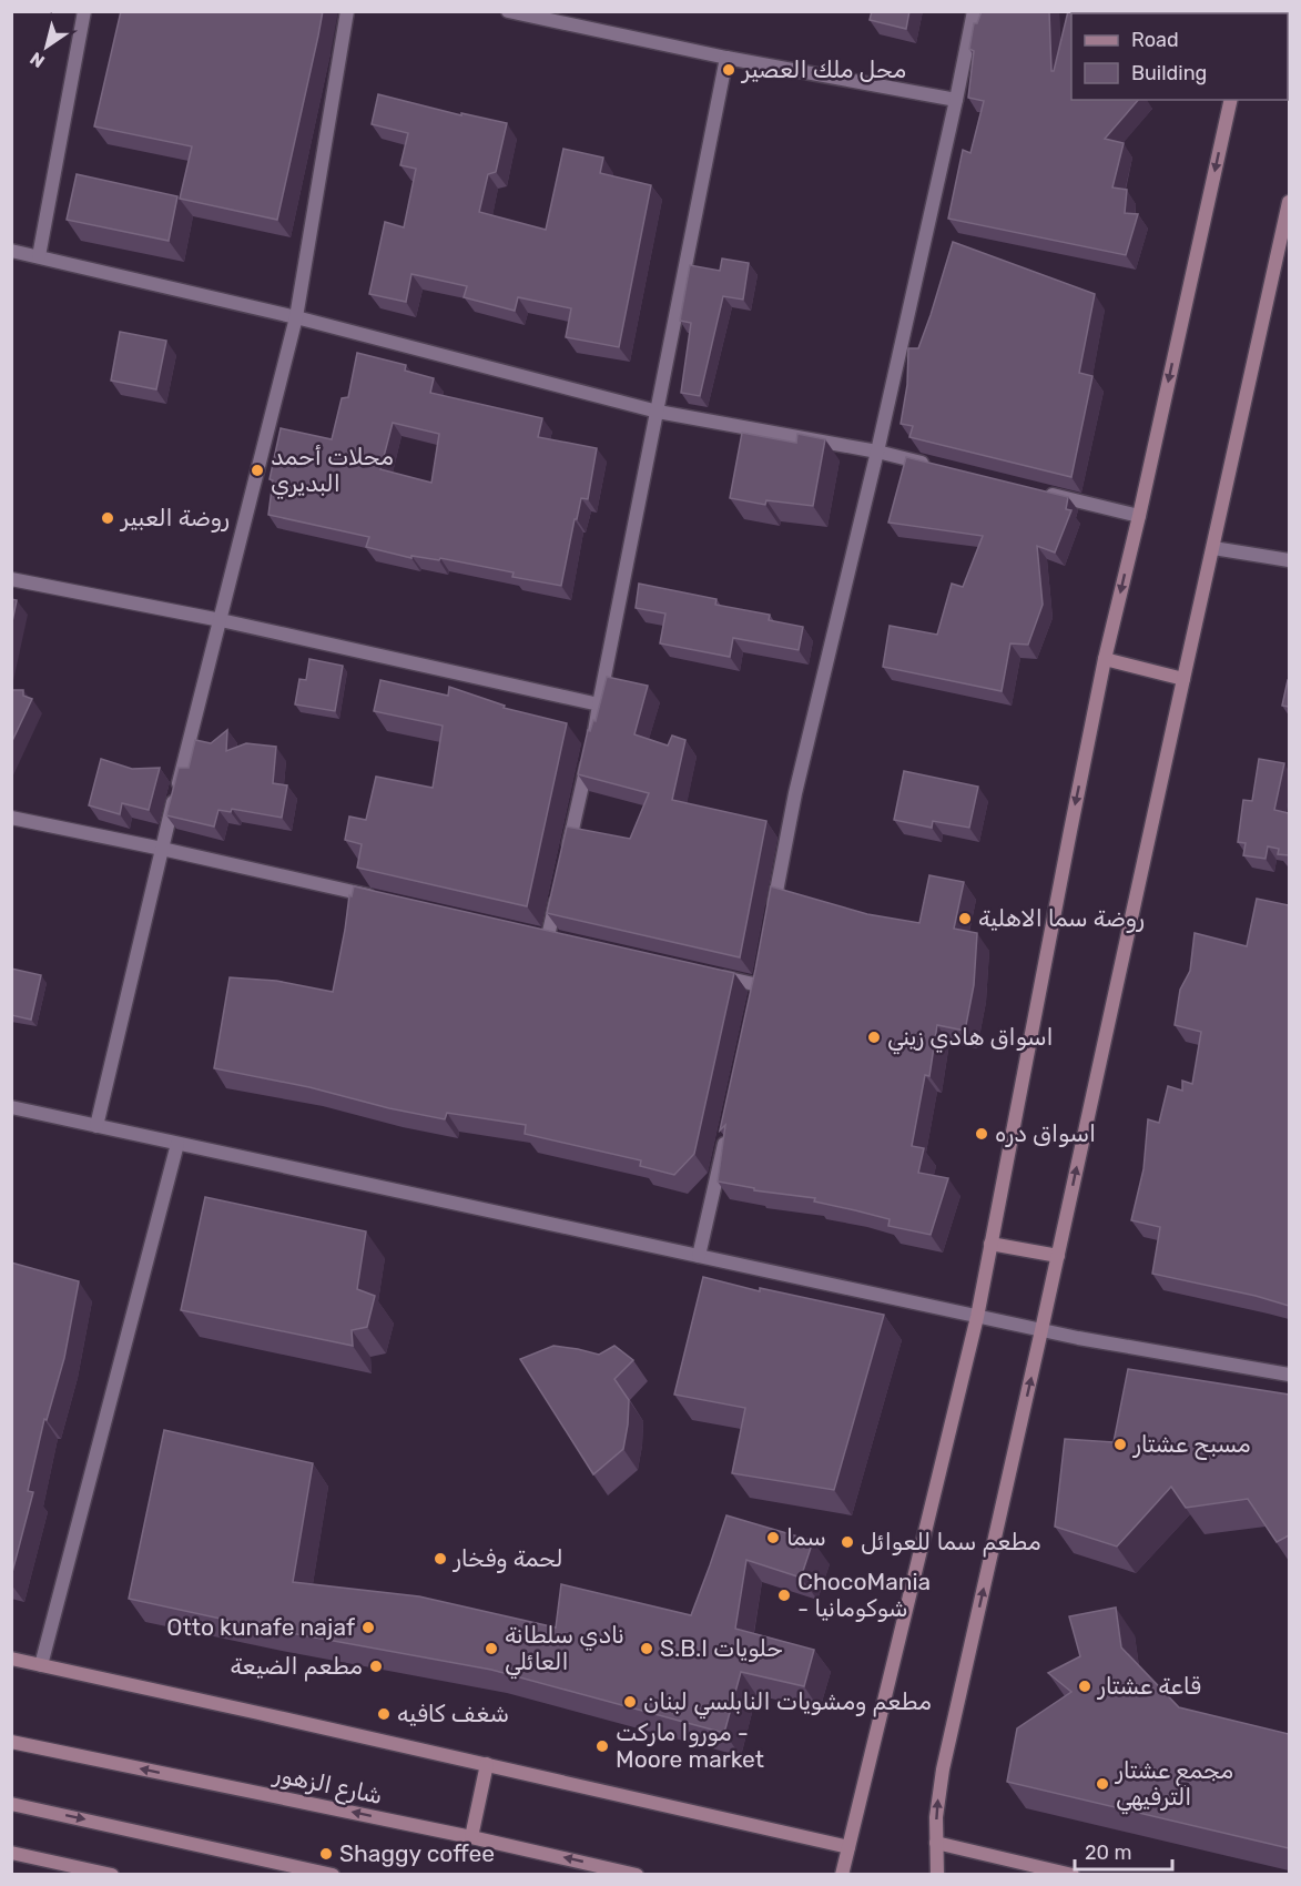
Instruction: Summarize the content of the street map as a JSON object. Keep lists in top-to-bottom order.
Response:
{
  "streets": {
    "street": ["شارع الزهور"]
  },
  "places": [
    "محل ملك العصير",
    "محلات أحمد البديري",
    "روضة العبير",
    "روضة سما الاهلية",
    "اسواق هادي زيني",
    "اسواق دره",
    "مسبح عشتار",
    "سما",
    "مطعم سما للعوائل",
    "لحمة وفخار",
    "ChocoMania - شوكومانيا",
    "Otto kunafe najaf",
    "نادي سلطانة العائلي",
    "S.B.I حلويات",
    "مطعم الضيعة",
    "قاعة عشتار",
    "مطعم ومشويات النابلسي لبنان",
    "شغف كافيه",
    "موروا ماركت - Moore market",
    "مجمع عشتار الترفيهي",
    "Shaggy coffee"
  ],
  "legend": ["Road", "Building"],
  "scale_bar": "20 m",
  "north": "bottom left"
}
